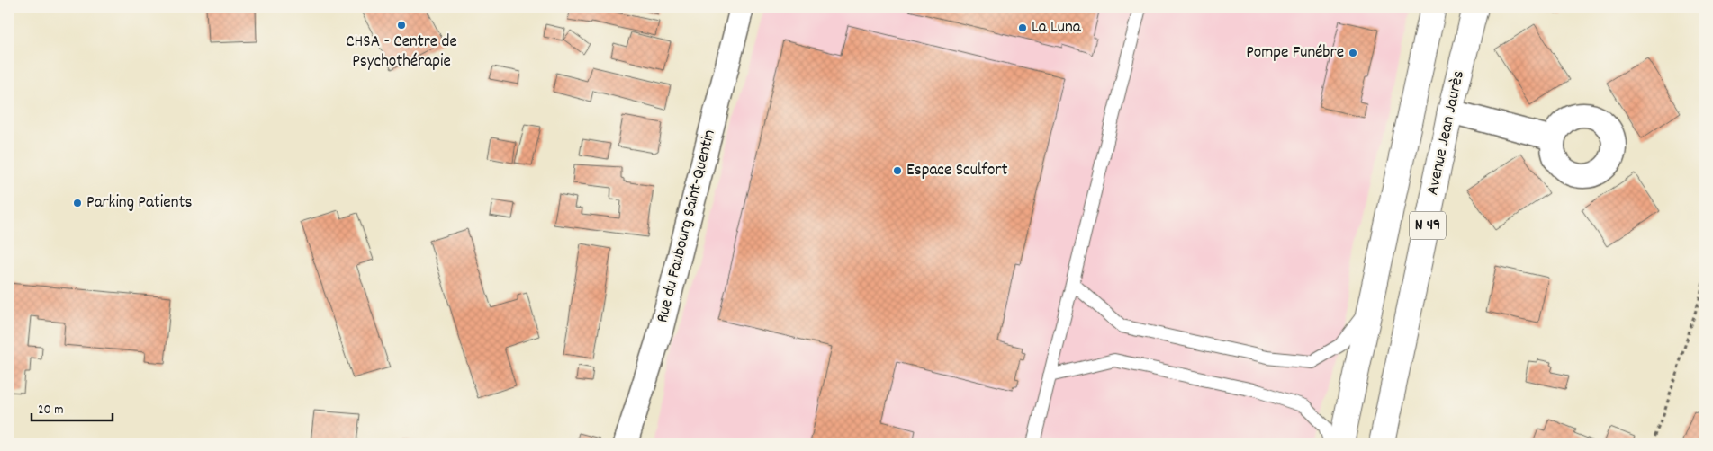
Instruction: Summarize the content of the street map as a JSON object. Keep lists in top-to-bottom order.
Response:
{
  "streets": {
    "main road": ["Avenue Jean Jaurès", "N 49"],
    "street": ["Rue du Faubourg Saint-Quentin"]
  },
  "places": [
    "CHSA - Centre de Psychothérapie",
    "La Luna",
    "Pompe Funébre",
    "Espace Sculfort",
    "Parking Patients"
  ],
  "scale_bar": "20 m"
}
